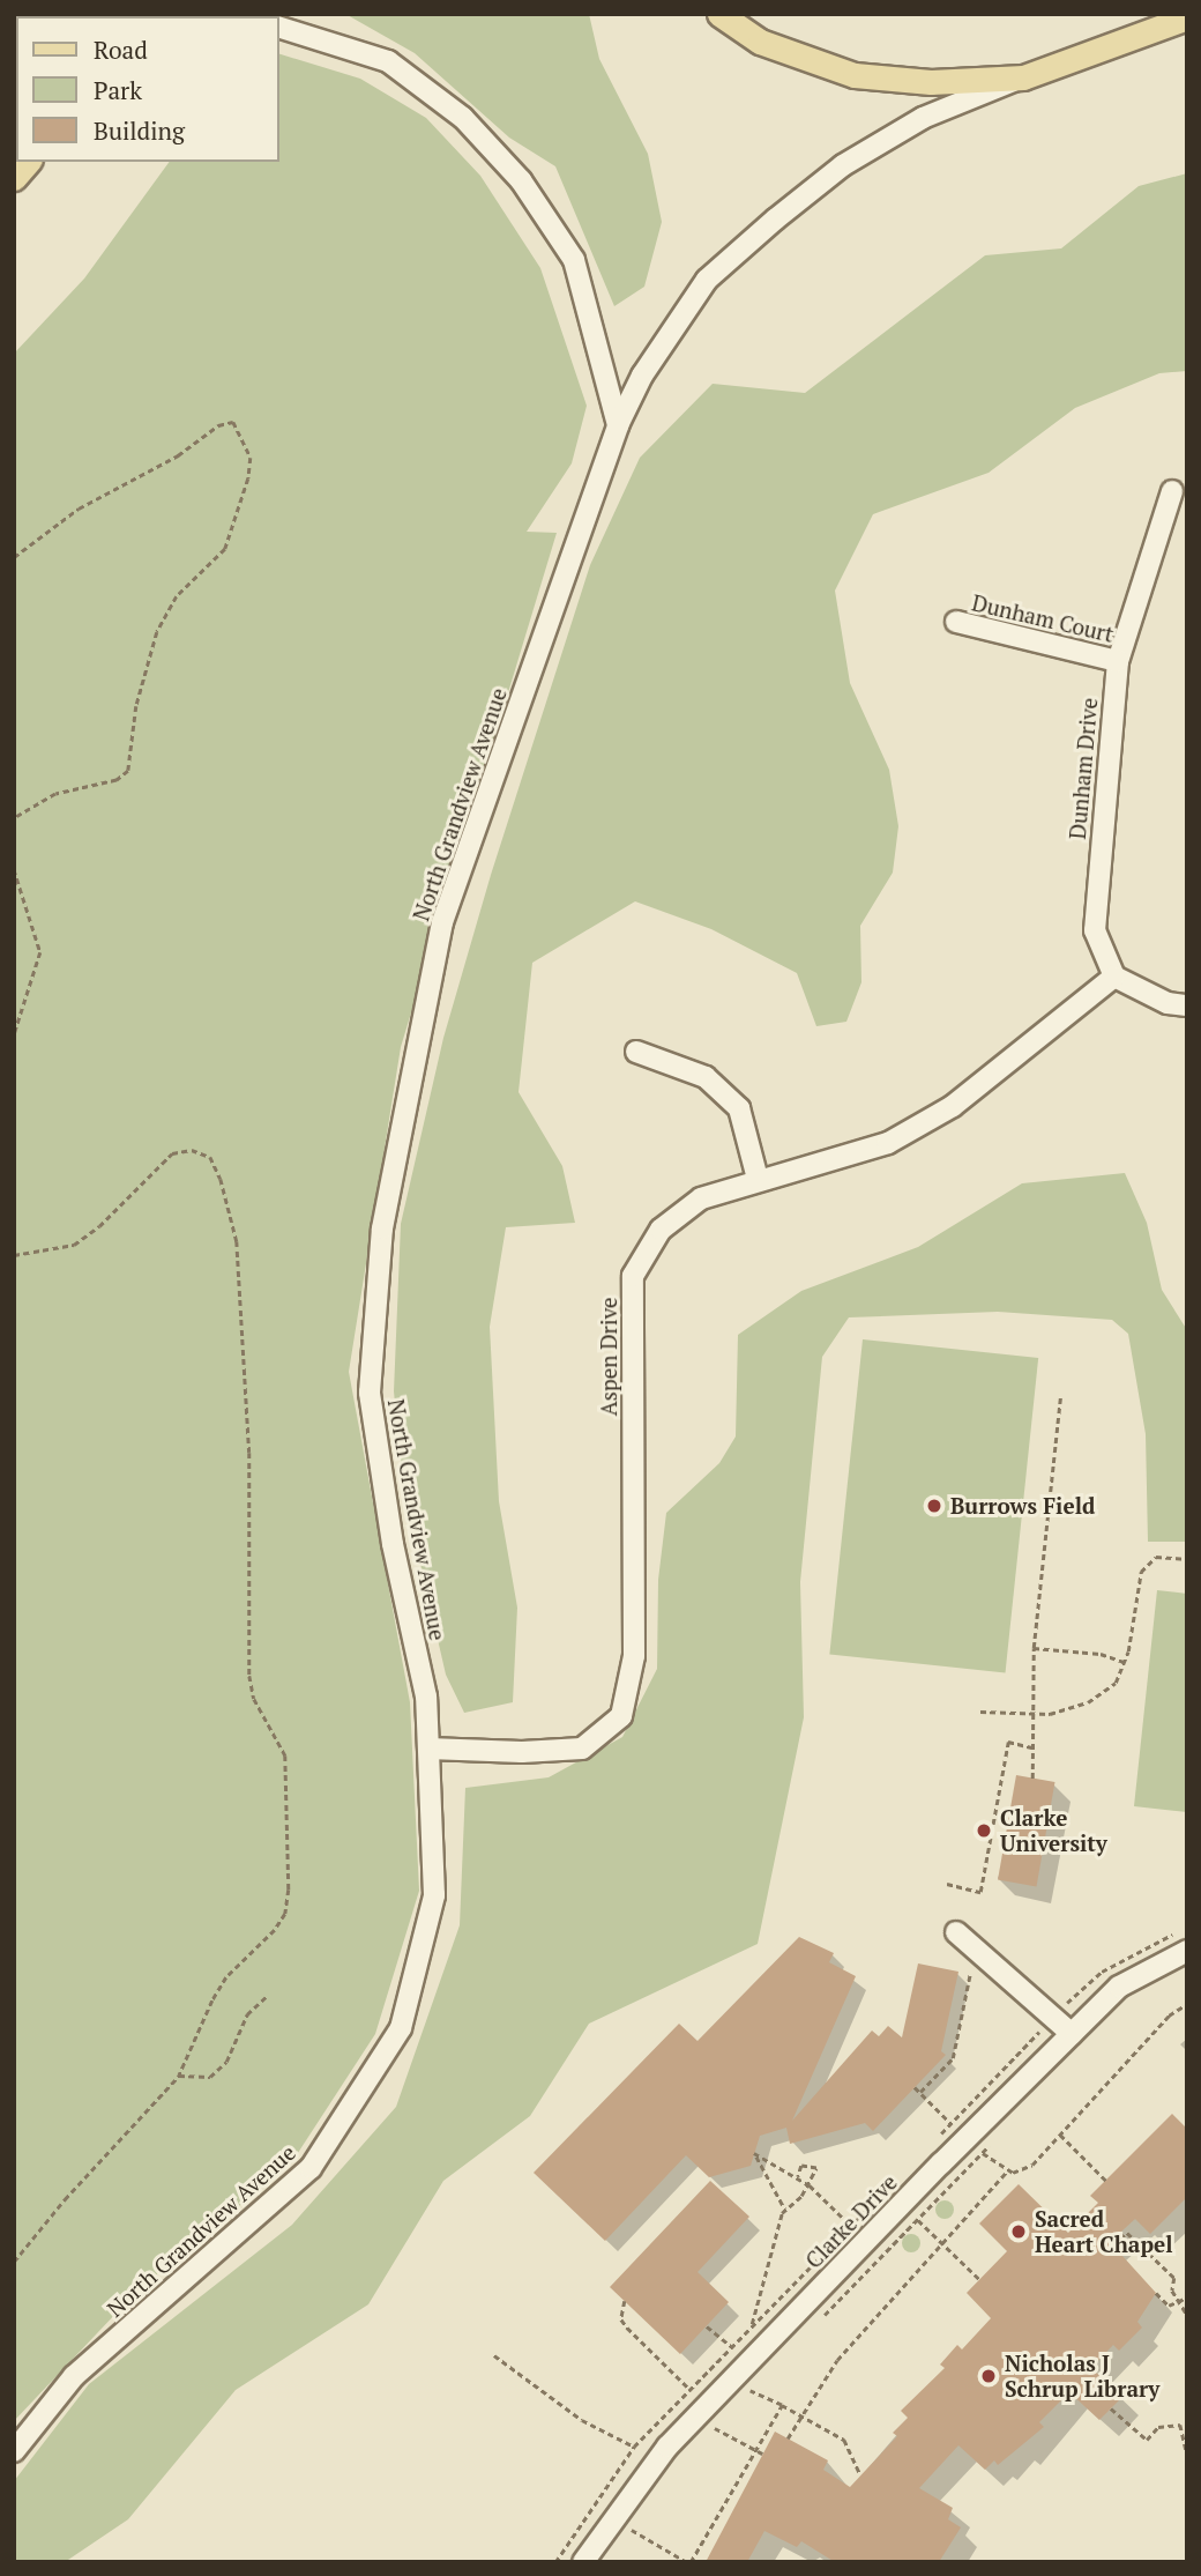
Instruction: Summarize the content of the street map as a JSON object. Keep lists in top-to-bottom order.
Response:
{
  "streets": {
    "street": [
      "Dunham Court",
      "Dunham Drive",
      "North Grandview Avenue",
      "Aspen Drive",
      "Clarke Drive"
    ]
  },
  "crossings": [
    ["Dunham Court", "Dunham Drive"],
    ["Dunham Drive", "Aspen Drive"],
    ["North Grandview Avenue", "Aspen Drive"]
  ],
  "places": [
    "Burrows Field",
    "Clarke University",
    "Sacred Heart Chapel",
    "Nicholas J Schrup Library"
  ],
  "legend": ["Road", "Park", "Building"]
}
